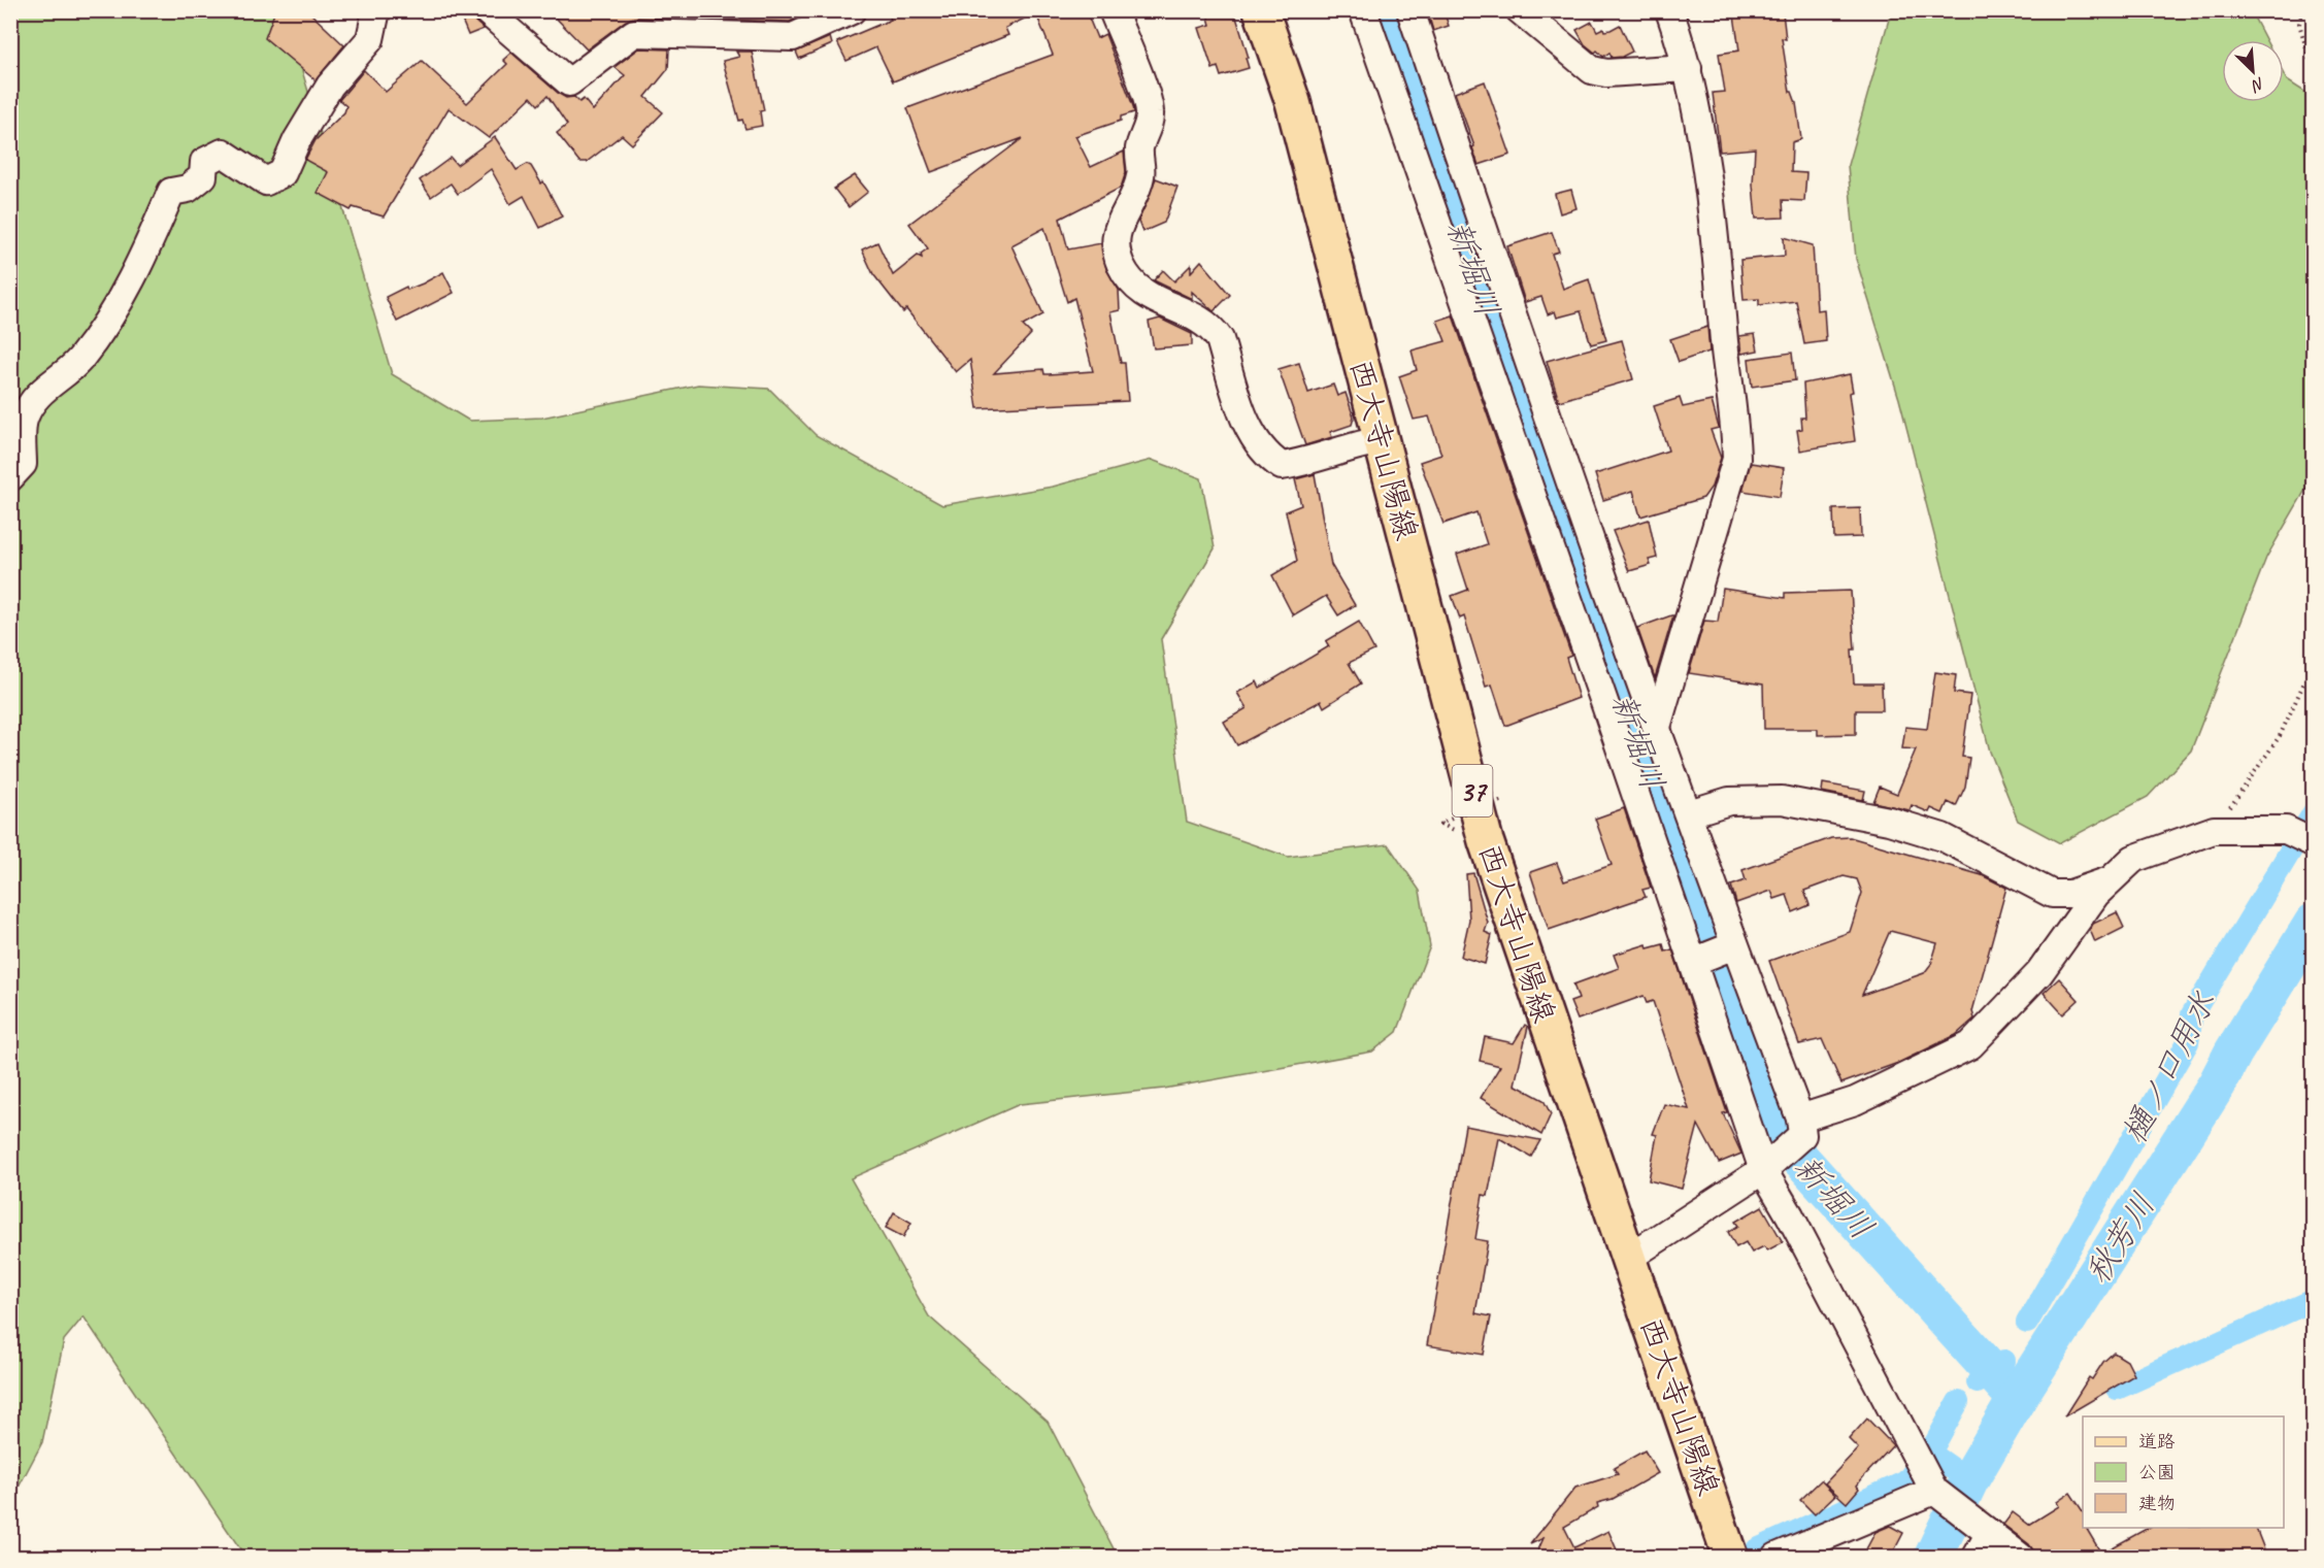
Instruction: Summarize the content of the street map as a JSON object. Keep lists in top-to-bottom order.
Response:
{
  "streets": {
    "main road": ["西大寺山陽線", "37"]
  },
  "water": ["新堀川", "樋ノ口用水", "秋芳川"],
  "legend": ["道路", "公園", "建物"],
  "north": "bottom right"
}
